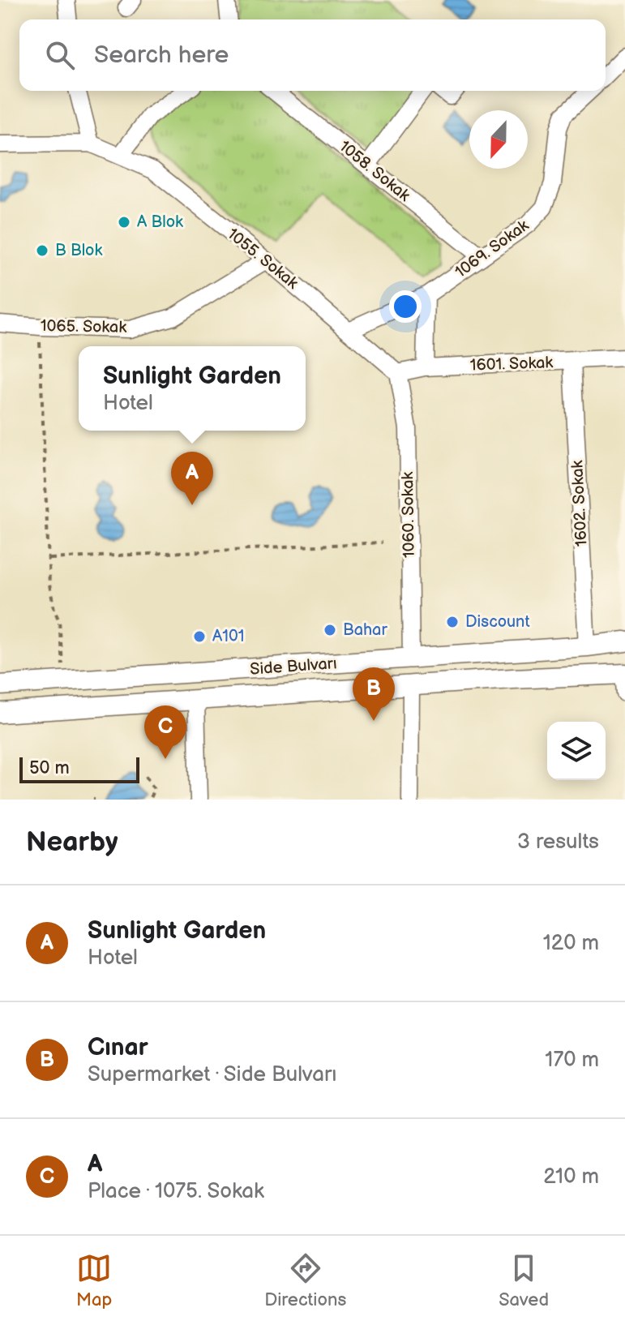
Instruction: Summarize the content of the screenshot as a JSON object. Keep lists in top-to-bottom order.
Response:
{
  "streets": {
    "main road": ["Side Bulvarı"],
    "street": [
      "1058. Sokak",
      "1069. Sokak",
      "1055. Sokak",
      "1065. Sokak",
      "1601. Sokak",
      "1602. Sokak",
      "1060. Sokak"
    ]
  },
  "crossings": [
    ["1058. Sokak", "1069. Sokak"],
    ["1069. Sokak", "1055. Sokak"],
    ["1055. Sokak", "1065. Sokak"],
    ["1055. Sokak", "1601. Sokak"],
    ["1055. Sokak", "1060. Sokak"],
    ["1601. Sokak", "1602. Sokak"],
    ["1601. Sokak", "1060. Sokak"],
    ["1602. Sokak", "Side Bulvarı"],
    ["1060. Sokak", "Side Bulvarı"]
  ],
  "places": [
    "A Blok",
    "B Blok",
    "Discount",
    "Bahar",
    "A101"
  ],
  "scale_bar": "50 m",
  "north": "bottom",
  "page": {
    "search": "Search here",
    "popup": ["Sunlight Garden", "Hotel"],
    "pins": ["A", "B", "C"],
    "scale": "50 m",
    "heading": ["Nearby", "3 results"],
    "list": [
      {
        "mark": "A",
        "name": "Sunlight Garden",
        "note": "Hotel",
        "value": "120 m"
      },
      {
        "mark": "B",
        "name": "Cınar",
        "note": "Supermarket · Side Bulvarı",
        "value": "170 m"
      },
      {
        "mark": "C",
        "name": "A",
        "note": "Place · 1075. Sokak",
        "value": "210 m"
      }
    ],
    "nav": ["Map", "Directions", "Saved"]
  }
}
